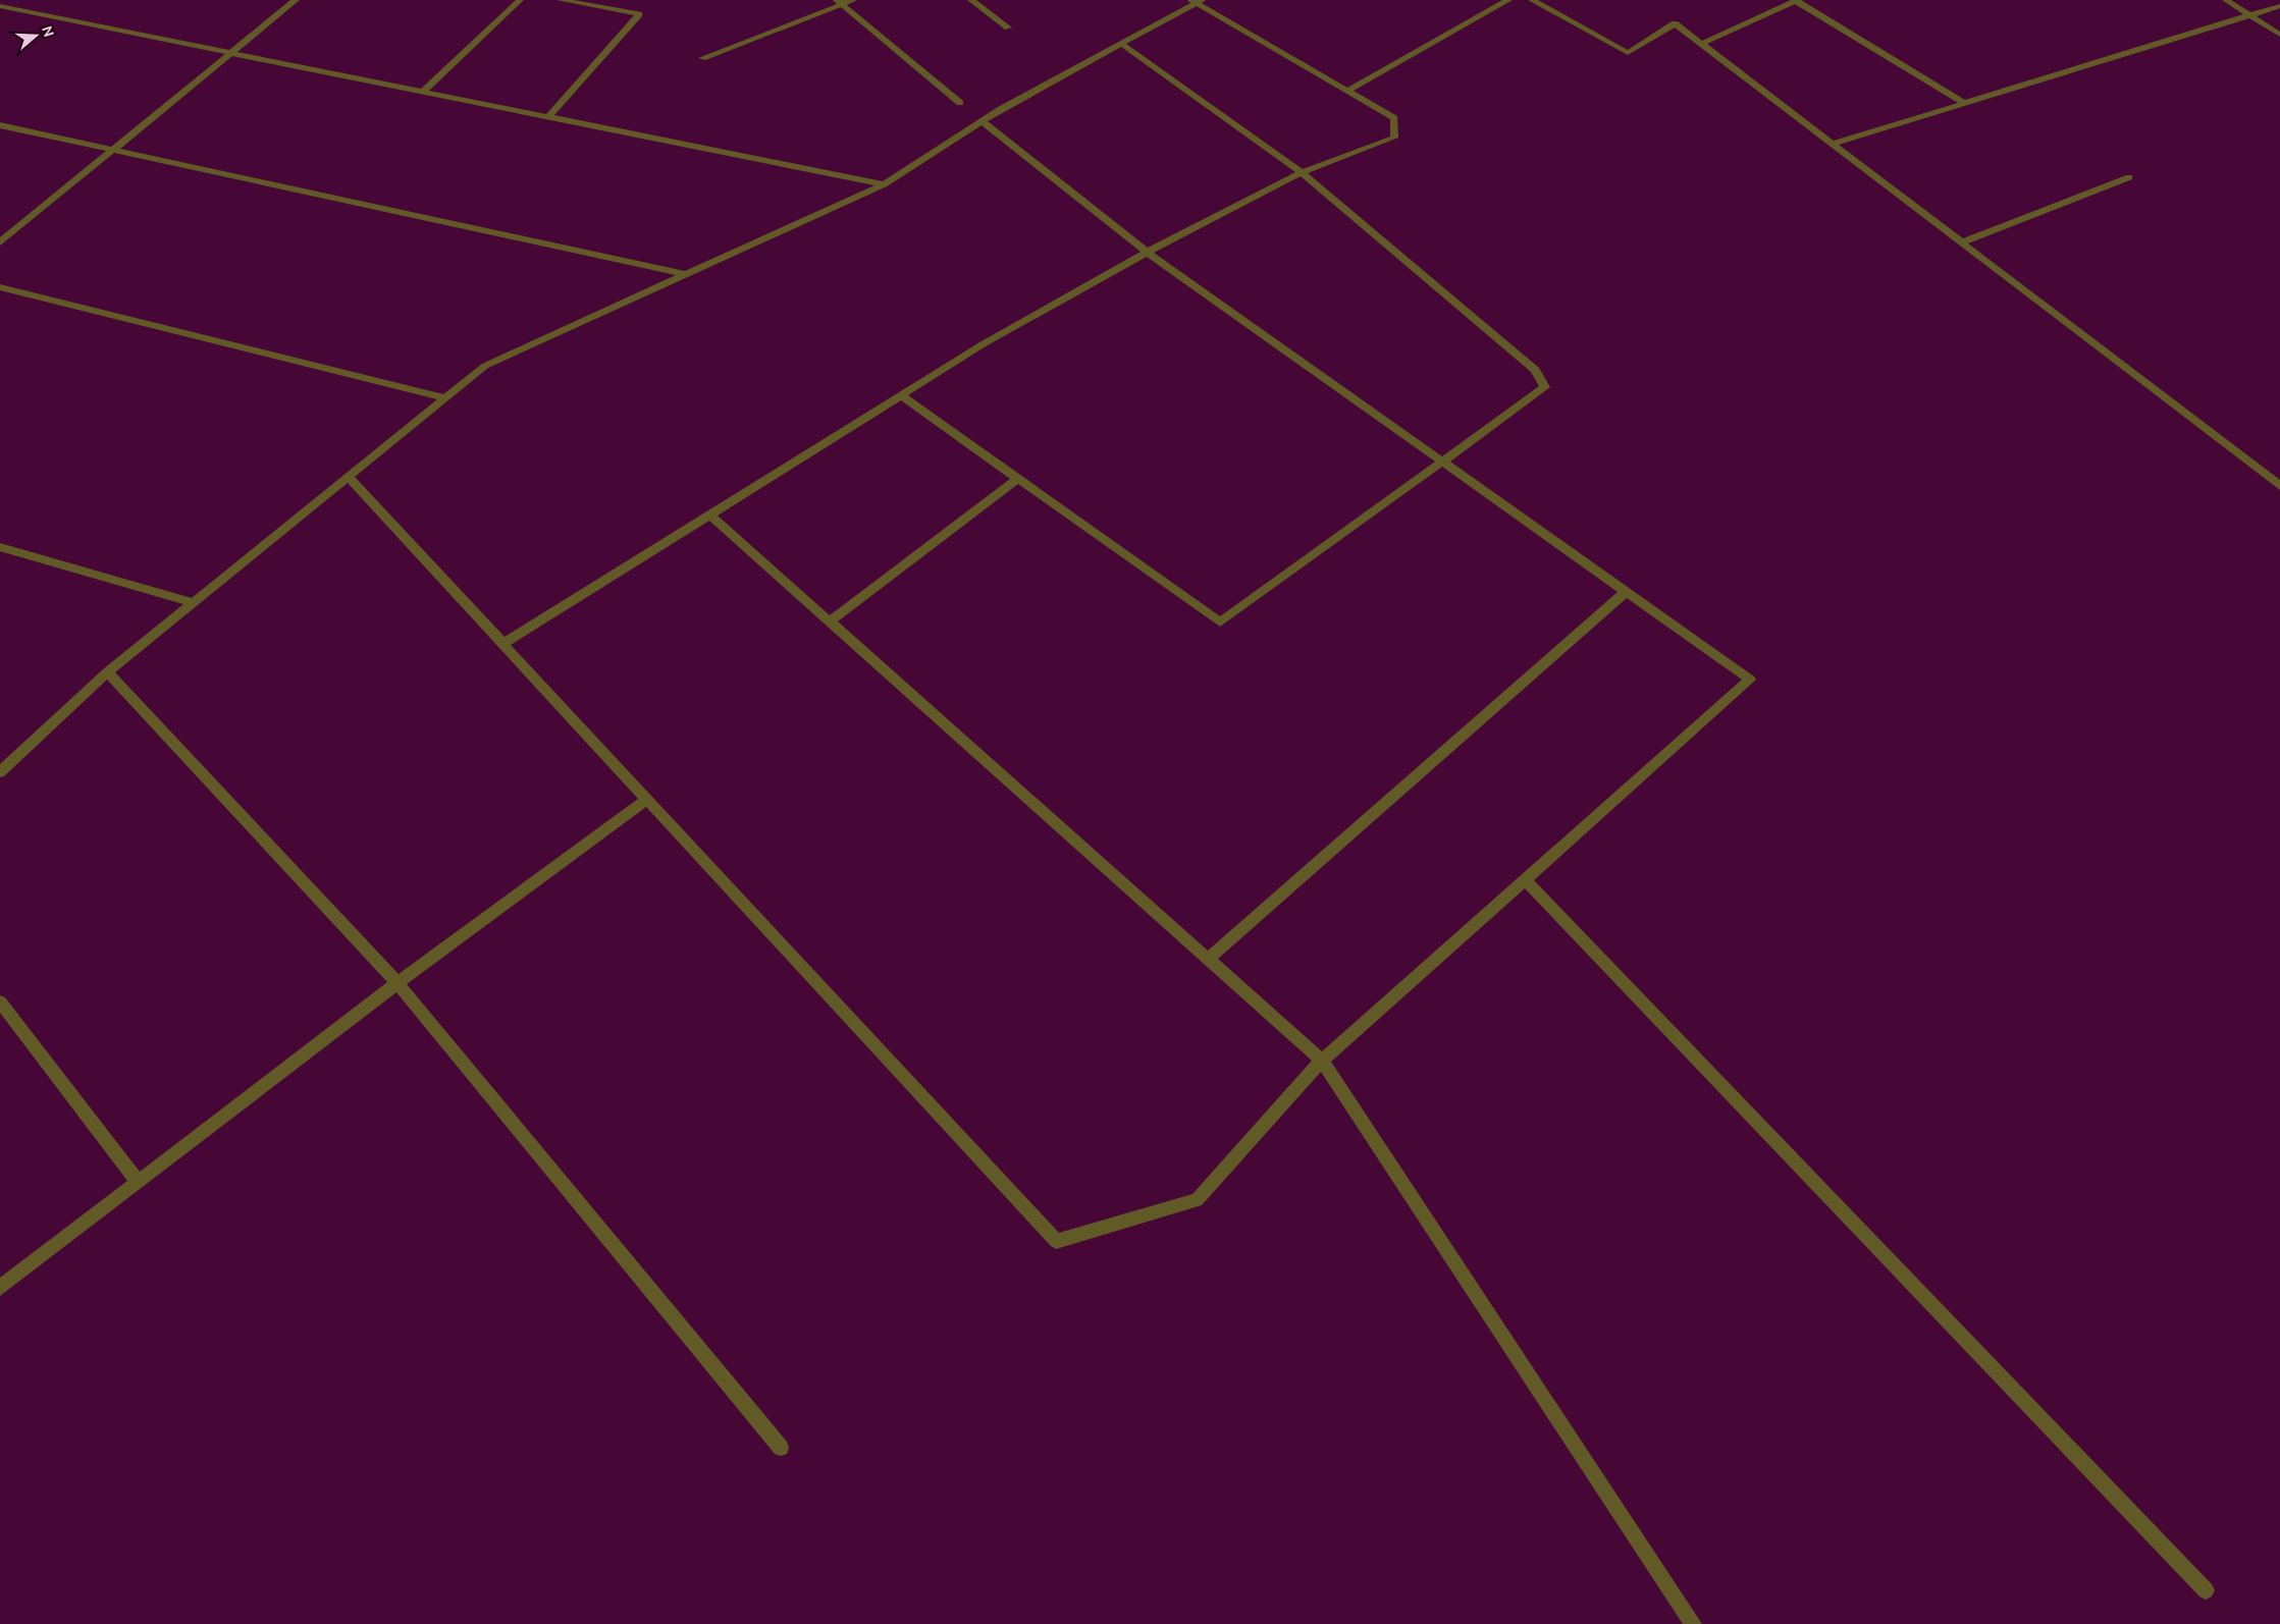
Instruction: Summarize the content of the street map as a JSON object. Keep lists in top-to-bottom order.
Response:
{
  "north": "right"
}
